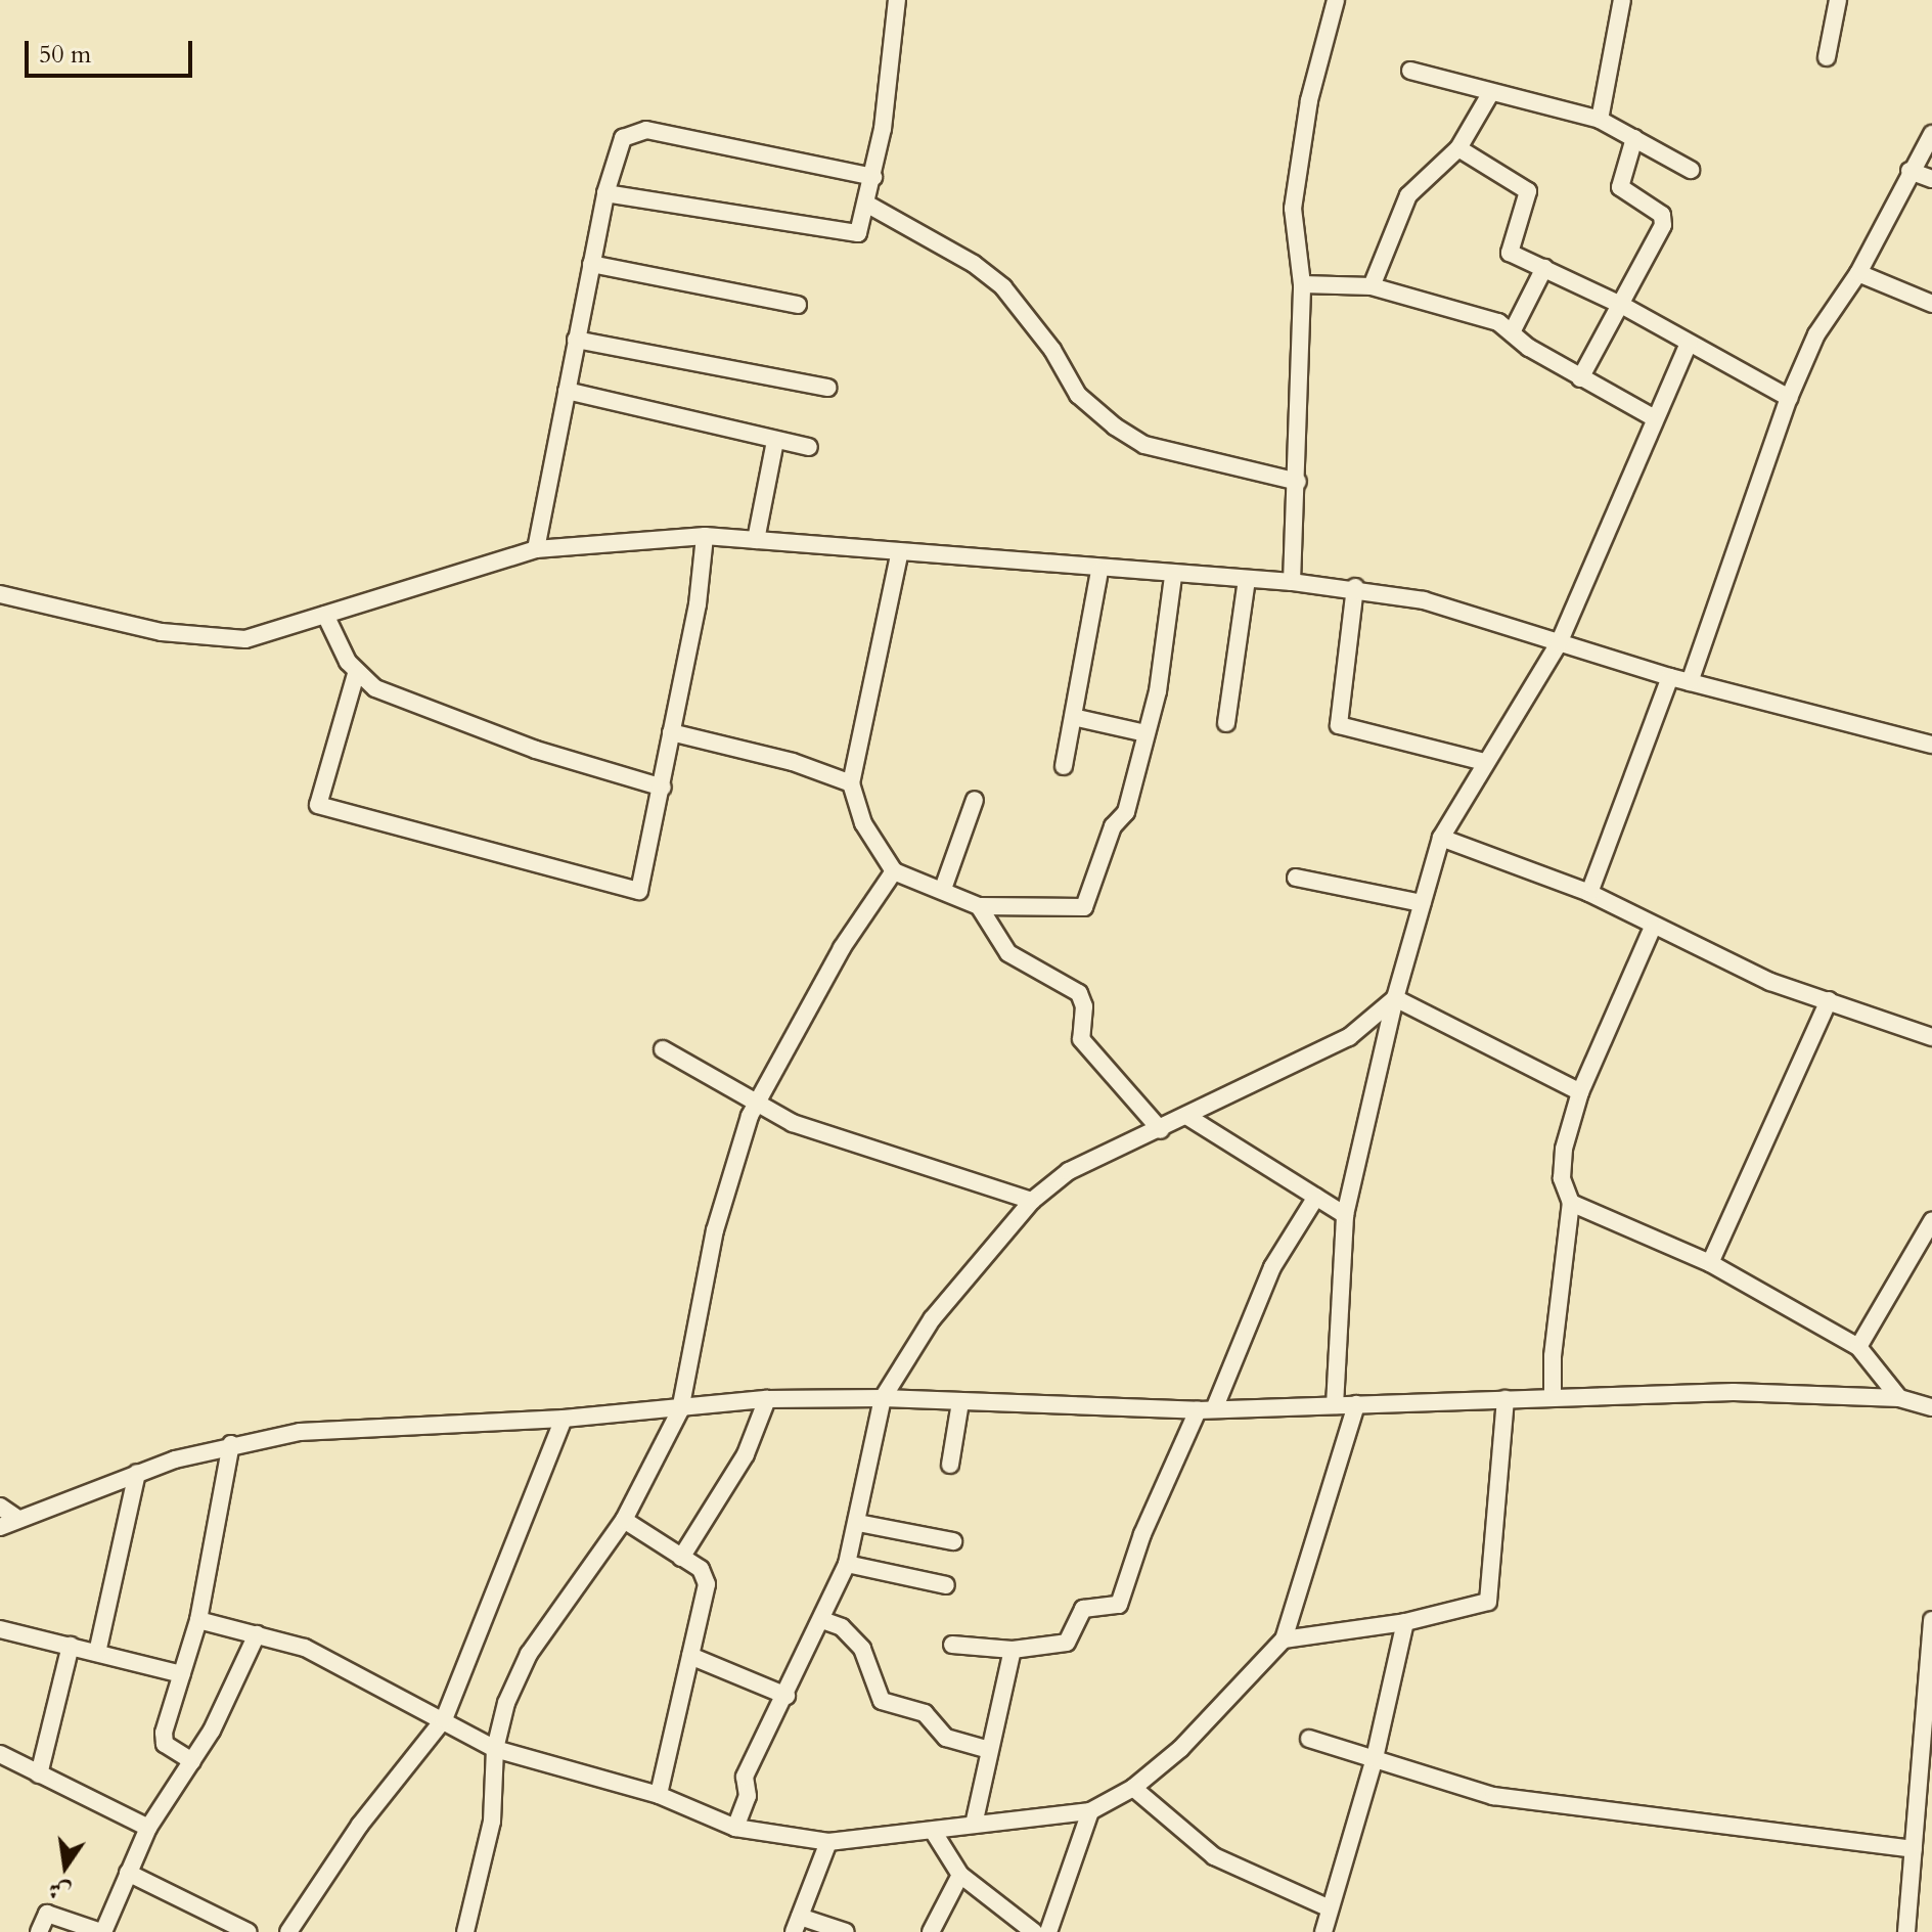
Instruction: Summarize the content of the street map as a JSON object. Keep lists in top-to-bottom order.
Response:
{
  "scale_bar": "50 m",
  "north": "bottom"
}
